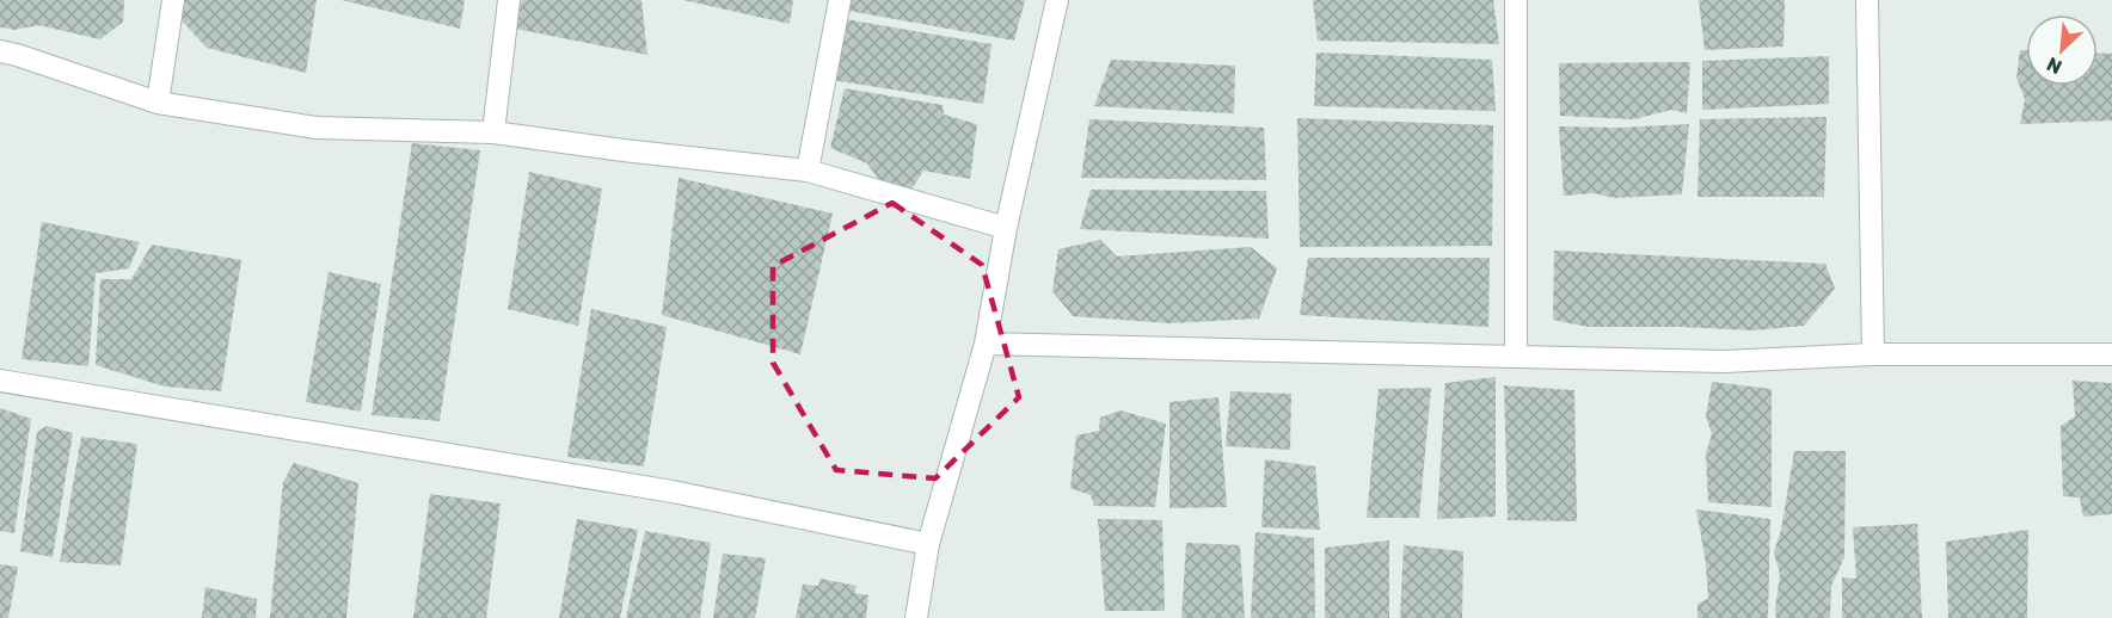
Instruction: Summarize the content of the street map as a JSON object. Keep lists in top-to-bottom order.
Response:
{
  "north": "bottom left"
}
